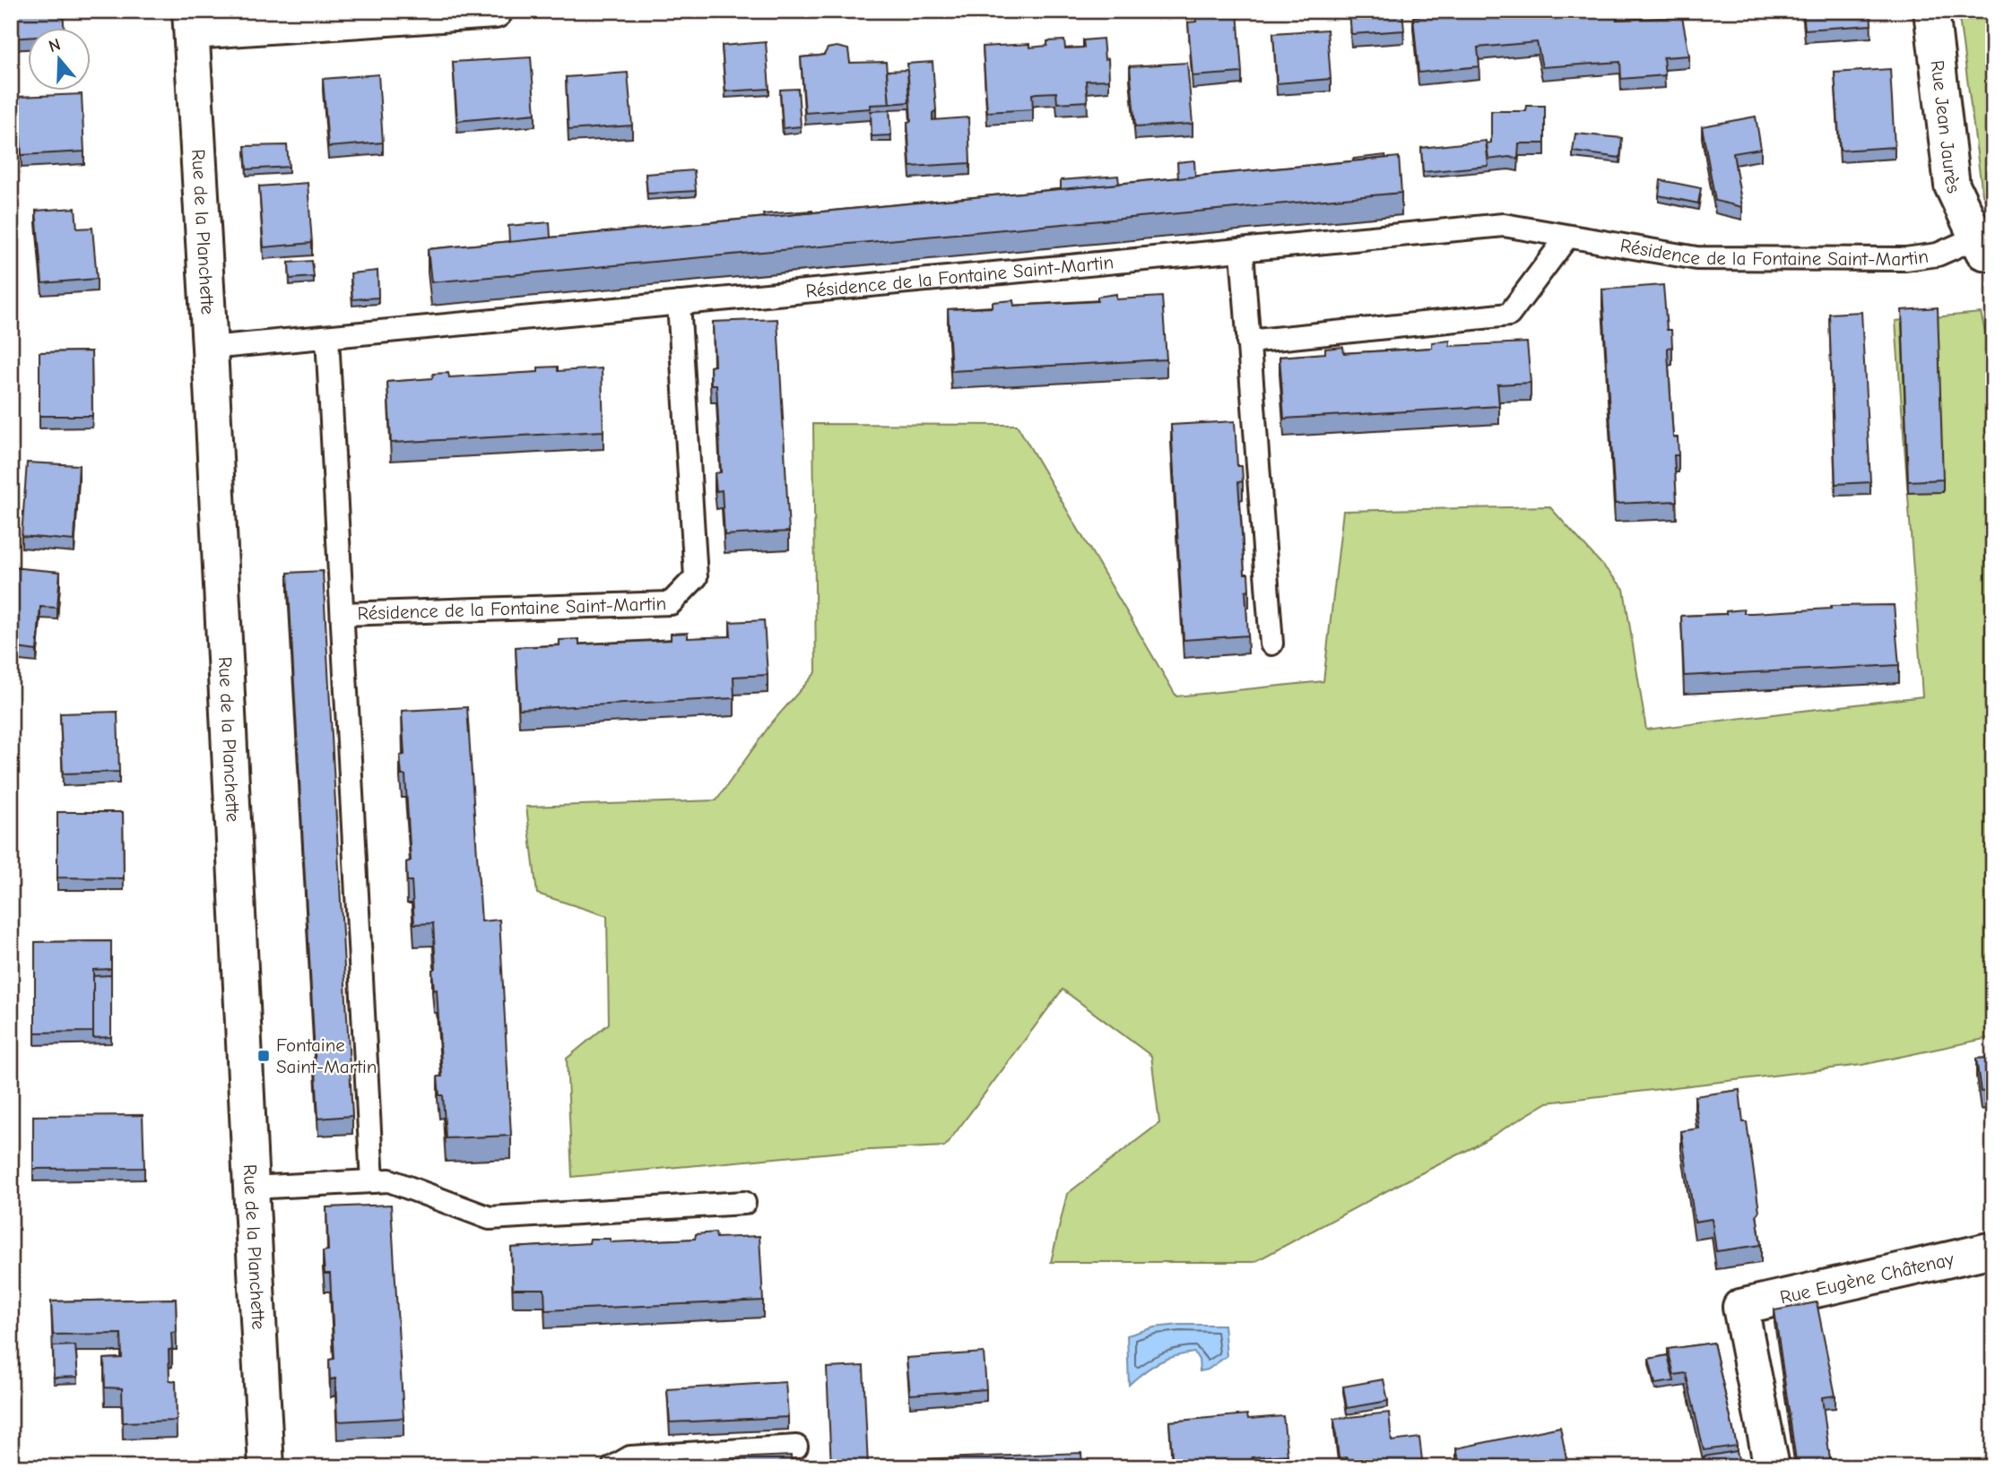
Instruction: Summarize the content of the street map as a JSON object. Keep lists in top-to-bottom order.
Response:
{
  "streets": {
    "street": ["Rue Jean Jaurès", "Rue de la Planchette", "Rue Eugène Châtenay"],
    "lane": ["Résidence de la Fontaine Saint-Martin"]
  },
  "crossings": [
    ["Rue Jean Jaurès", "Résidence de la Fontaine Saint-Martin"],
    ["Rue de la Planchette", "Résidence de la Fontaine Saint-Martin"]
  ],
  "places": {
    "transit": ["Fontaine Saint-Martin"]
  },
  "north": "top"
}
